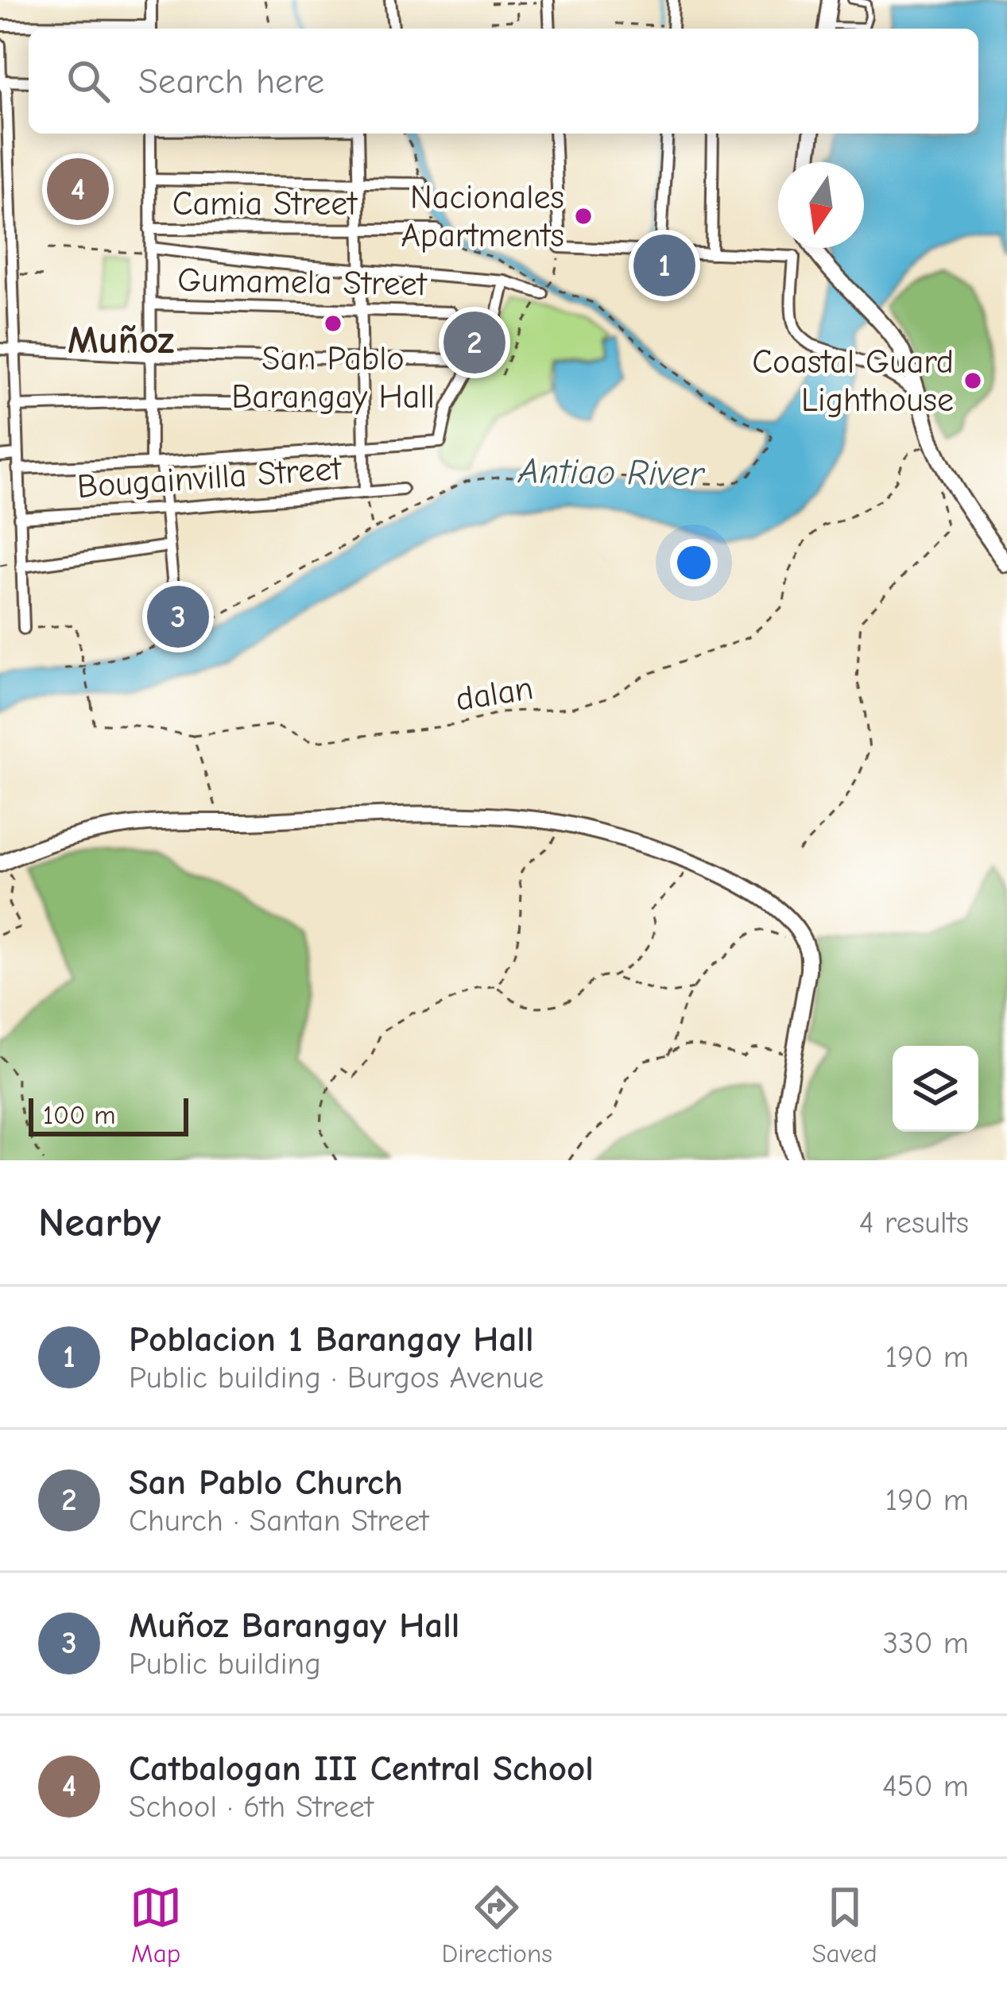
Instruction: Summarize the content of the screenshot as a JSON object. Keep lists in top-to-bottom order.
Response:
{
  "streets": {
    "street": ["Camia Street", "Gumamela Street", "Bougainvilla Street"],
    "path": ["dalan"]
  },
  "districts": ["Muñoz"],
  "water": ["Antiao River"],
  "places": ["Nacionales Apartments", "San Pablo Barangay Hall", "Coastal Guard Lighthouse"],
  "scale_bar": "100 m",
  "north": "bottom",
  "page": {
    "search": "Search here",
    "pins": [
      "4",
      "1",
      "2",
      "3"
    ],
    "scale": "100 m",
    "heading": ["Nearby", "4 results"],
    "list": [
      {
        "mark": "1",
        "name": "Poblacion 1 Barangay Hall",
        "note": "Public building · Burgos Avenue",
        "value": "190 m"
      },
      {
        "mark": "2",
        "name": "San Pablo Church",
        "note": "Church · Santan Street",
        "value": "190 m"
      },
      {
        "mark": "3",
        "name": "Muñoz Barangay Hall",
        "note": "Public building",
        "value": "330 m"
      },
      {
        "mark": "4",
        "name": "Catbalogan III Central School",
        "note": "School · 6th Street",
        "value": "450 m"
      }
    ],
    "nav": ["Map", "Directions", "Saved"]
  }
}
